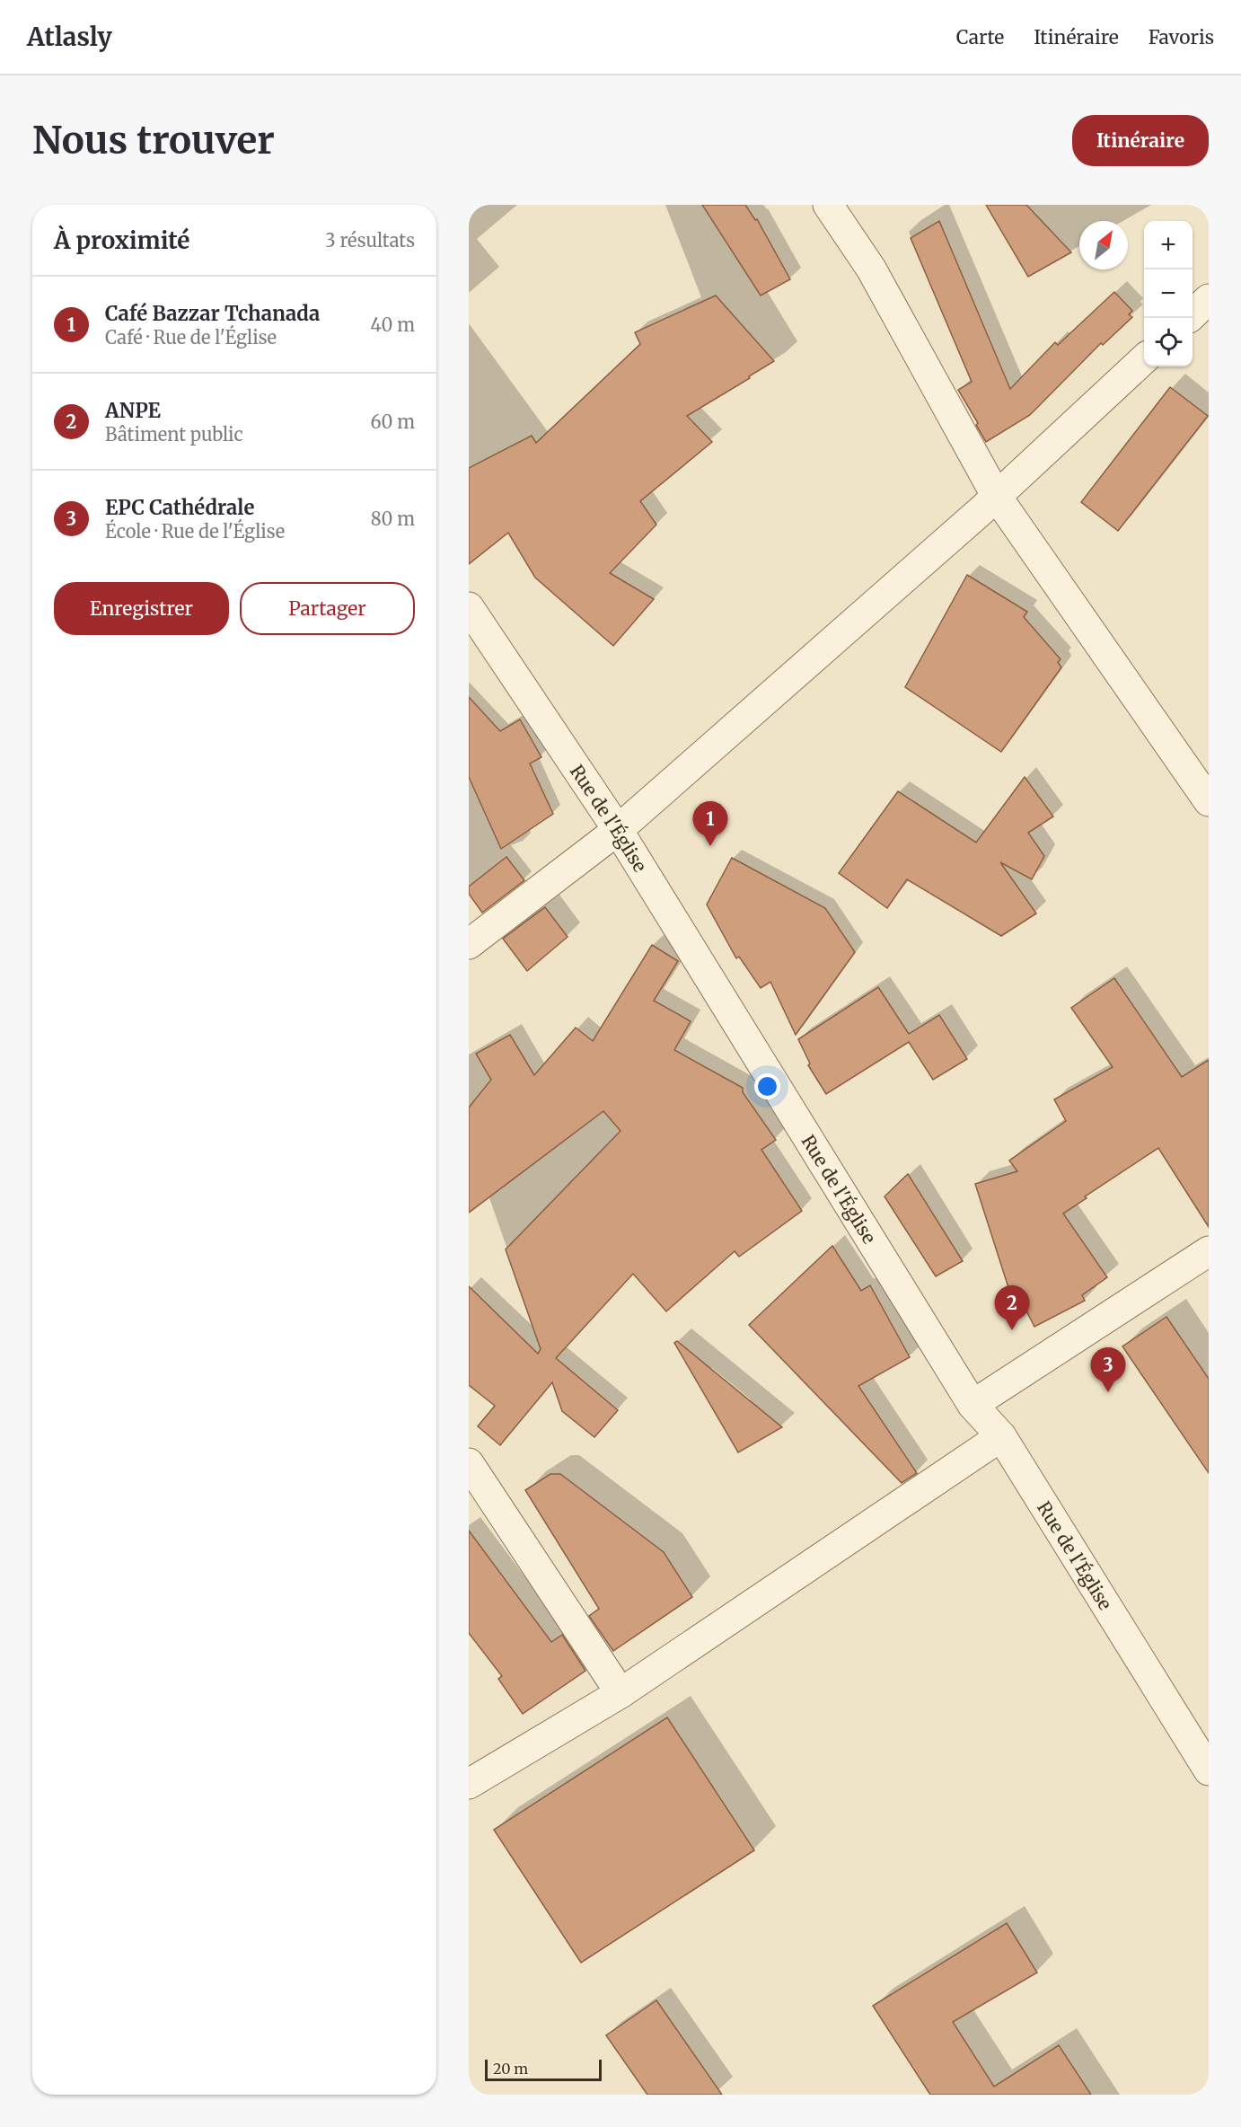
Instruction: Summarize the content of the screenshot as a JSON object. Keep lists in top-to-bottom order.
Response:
{
  "streets": {
    "street": ["Rue de l'Église"]
  },
  "scale_bar": "20 m",
  "north": "top right",
  "page": {
    "header": "Atlasly",
    "nav": ["Carte", "Itinéraire", "Favoris"],
    "buttons": [
      "Itinéraire",
      ["Enregistrer", "Partager"]
    ],
    "title": "Nous trouver",
    "heading": ["À proximité", "3 résultats"],
    "map_buttons": ["+", "−"],
    "list": [
      {
        "mark": "1",
        "name": "Café Bazzar Tchanada",
        "note": "Café · Rue de l'Église",
        "value": "40 m"
      },
      {
        "mark": "2",
        "name": "ANPE",
        "note": "Bâtiment public",
        "value": "60 m"
      },
      {
        "mark": "3",
        "name": "EPC Cathédrale",
        "note": "École · Rue de l'Église",
        "value": "80 m"
      }
    ],
    "pins": ["1", "2", "3"],
    "scale": "20 m"
  }
}
